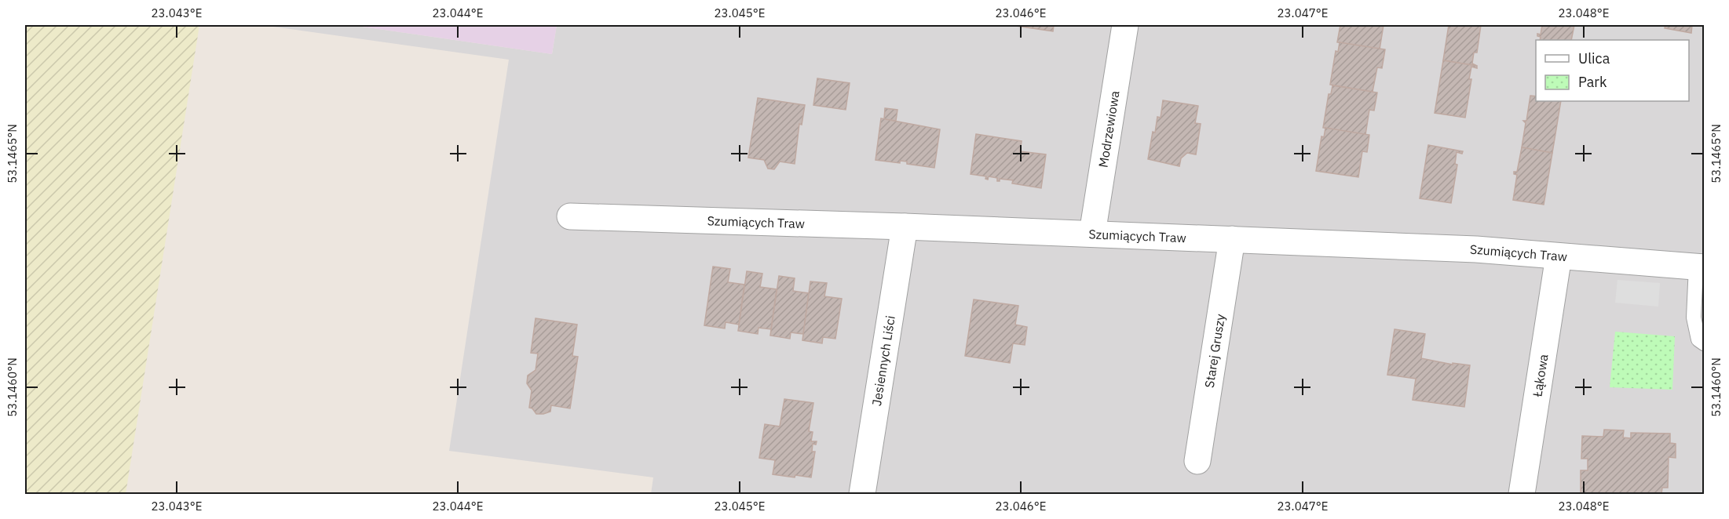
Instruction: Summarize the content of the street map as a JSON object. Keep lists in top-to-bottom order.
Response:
{
  "streets": {
    "street": [
      "Modrzewiowa",
      "Szumiących Traw",
      "Starej Gruszy",
      "Jesiennych Liści",
      "Łąkowa"
    ]
  },
  "crossings": [
    ["Modrzewiowa", "Szumiących Traw"],
    ["Szumiących Traw", "Starej Gruszy"],
    ["Szumiących Traw", "Jesiennych Liści"],
    ["Szumiących Traw", "Łąkowa"]
  ],
  "legend": ["Ulica", "Park"],
  "coordinates": [
    "23.043°E",
    "23.044°E",
    "23.045°E",
    "23.046°E",
    "23.047°E",
    "23.048°E",
    "53.1465°N",
    "53.1460°N"
  ]
}
